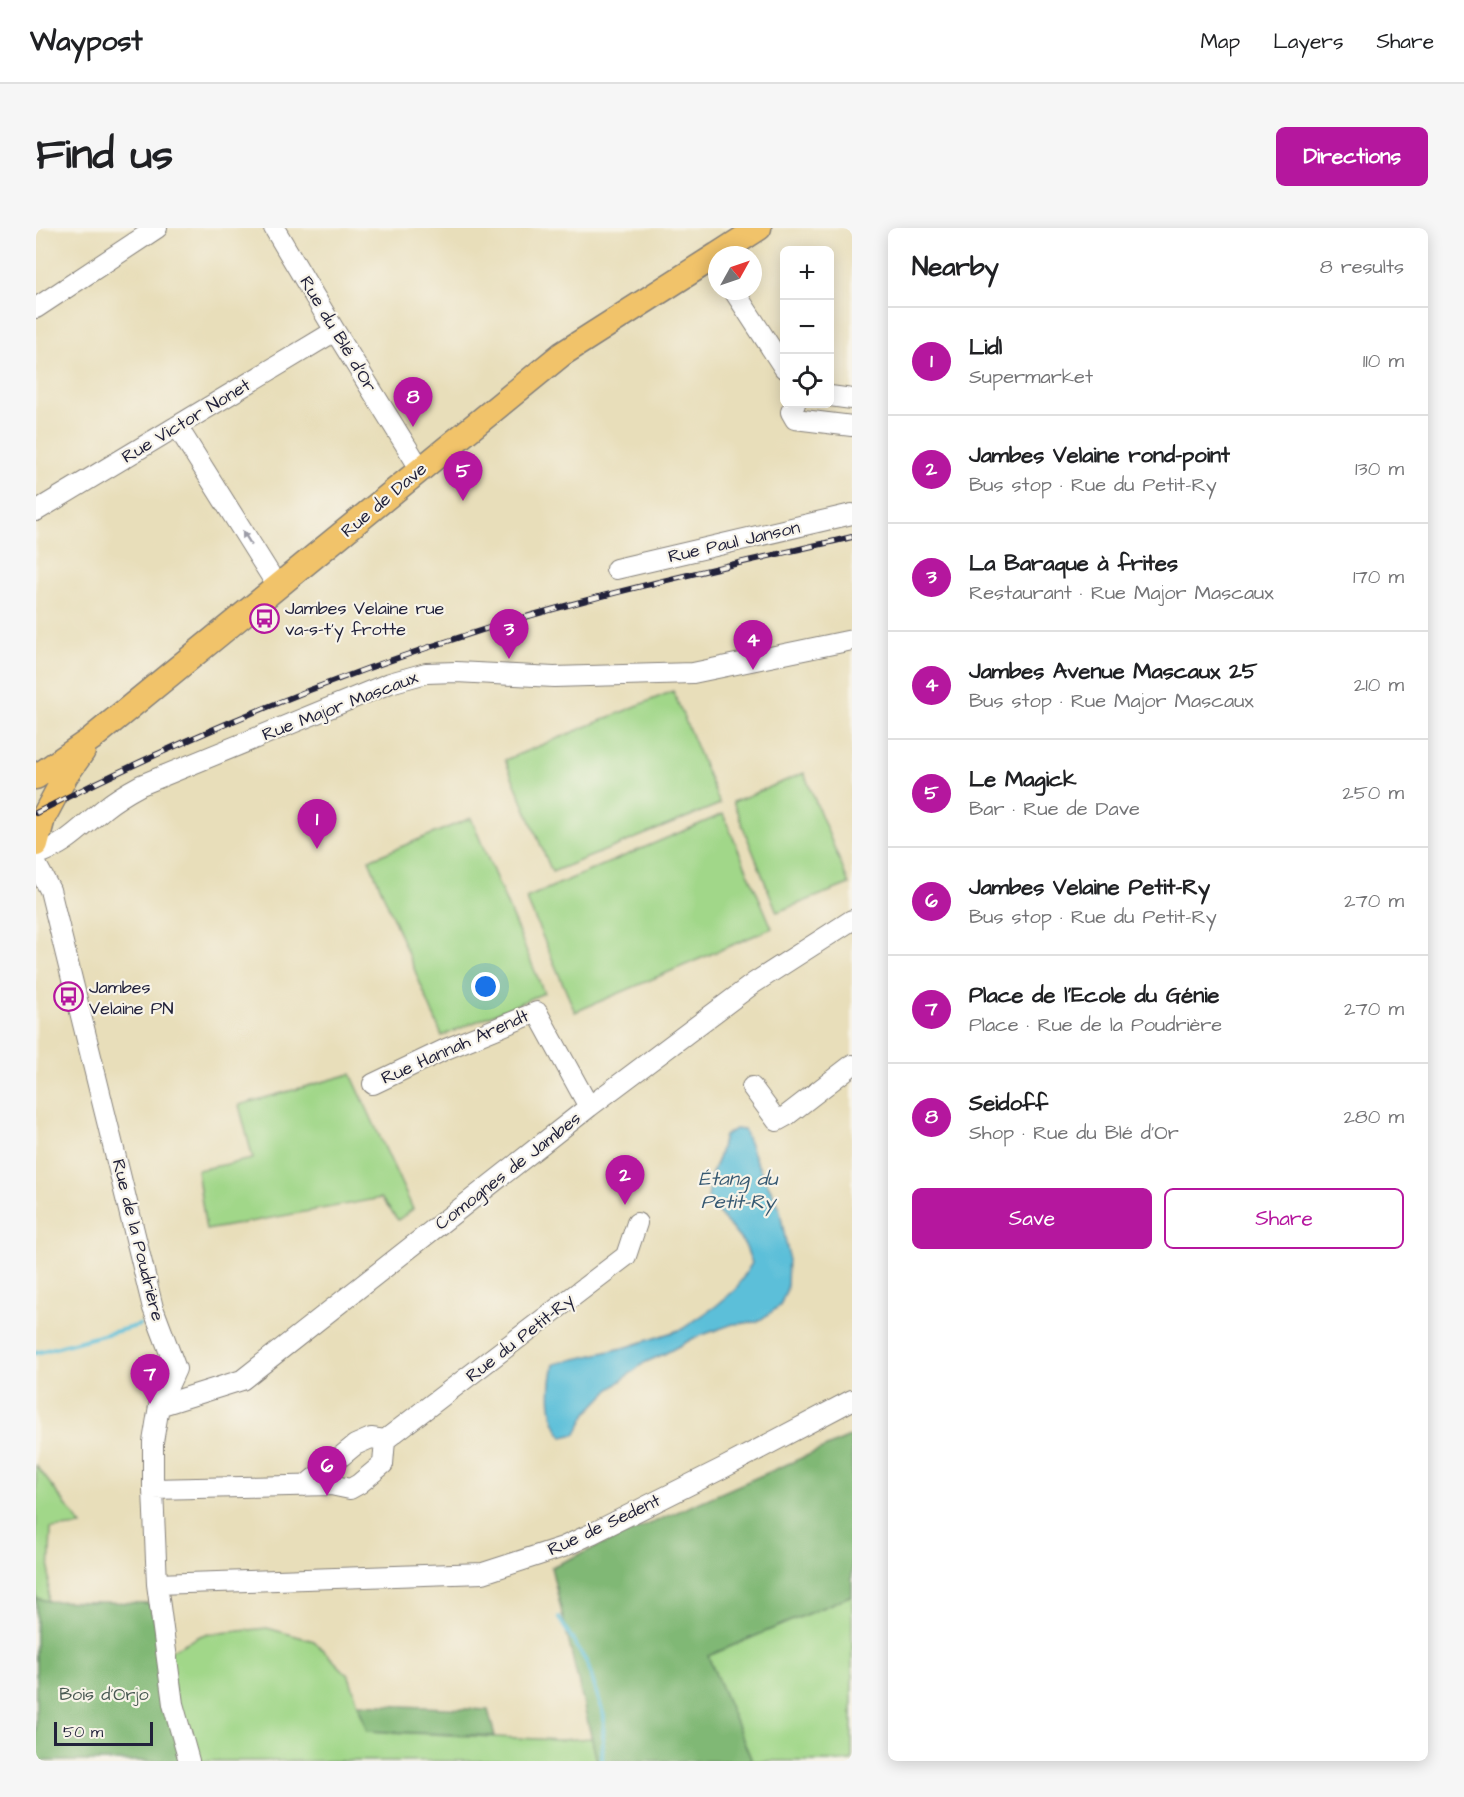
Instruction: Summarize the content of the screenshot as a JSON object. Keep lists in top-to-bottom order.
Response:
{
  "streets": {
    "main road": ["Rue de Dave"],
    "street": [
      "Rue du Blé d'Or",
      "Rue Victor Nonet",
      "Rue Paul Janson",
      "Rue Major Mascaux",
      "Rue Hannah Arendt",
      "Comognes de Jambes",
      "Rue de la Poudrière",
      "Rue du Petit-Ry",
      "Rue de Sedent"
    ]
  },
  "crossings": [
    ["Rue du Blé d'Or", "Rue Victor Nonet"],
    ["Rue du Blé d'Or", "Rue de Dave"],
    ["Rue Hannah Arendt", "Comognes de Jambes"],
    ["Comognes de Jambes", "Rue de la Poudrière"],
    ["Rue de la Poudrière", "Rue de Sedent"]
  ],
  "water": ["Étang du Petit-Ry"],
  "parks": ["Bois d'Orjo"],
  "places": {
    "bus stop": ["Jambes Velaine rue va-s-t'y frotte", "Jambes Velaine PN"]
  },
  "scale_bar": "50 m",
  "north": "top right",
  "page": {
    "header": "Waypost",
    "nav": ["Map", "Layers", "Share"],
    "title": "Find us",
    "buttons": [
      "Directions",
      ["Save", "Share"]
    ],
    "heading": ["Nearby", "8 results"],
    "map_buttons": ["+", "−"],
    "list": [
      {
        "mark": "1",
        "name": "Lidl",
        "note": "Supermarket",
        "value": "110 m"
      },
      {
        "mark": "2",
        "name": "Jambes Velaine rond-point",
        "note": "Bus stop · Rue du Petit-Ry",
        "value": "130 m"
      },
      {
        "mark": "3",
        "name": "La Baraque à frites",
        "note": "Restaurant · Rue Major Mascaux",
        "value": "170 m"
      },
      {
        "mark": "4",
        "name": "Jambes Avenue Mascaux 25",
        "note": "Bus stop · Rue Major Mascaux",
        "value": "210 m"
      },
      {
        "mark": "5",
        "name": "Le Magick",
        "note": "Bar · Rue de Dave",
        "value": "250 m"
      },
      {
        "mark": "6",
        "name": "Jambes Velaine Petit-Ry",
        "note": "Bus stop · Rue du Petit-Ry",
        "value": "270 m"
      },
      {
        "mark": "7",
        "name": "Place de l'Ecole du Génie",
        "note": "Place · Rue de la Poudrière",
        "value": "270 m"
      },
      {
        "mark": "8",
        "name": "Seidoff",
        "note": "Shop · Rue du Blé d'Or",
        "value": "280 m"
      }
    ],
    "pins": [
      "8",
      "5",
      "3",
      "4",
      "1",
      "2",
      "7",
      "6"
    ],
    "scale": "50 m"
  }
}
